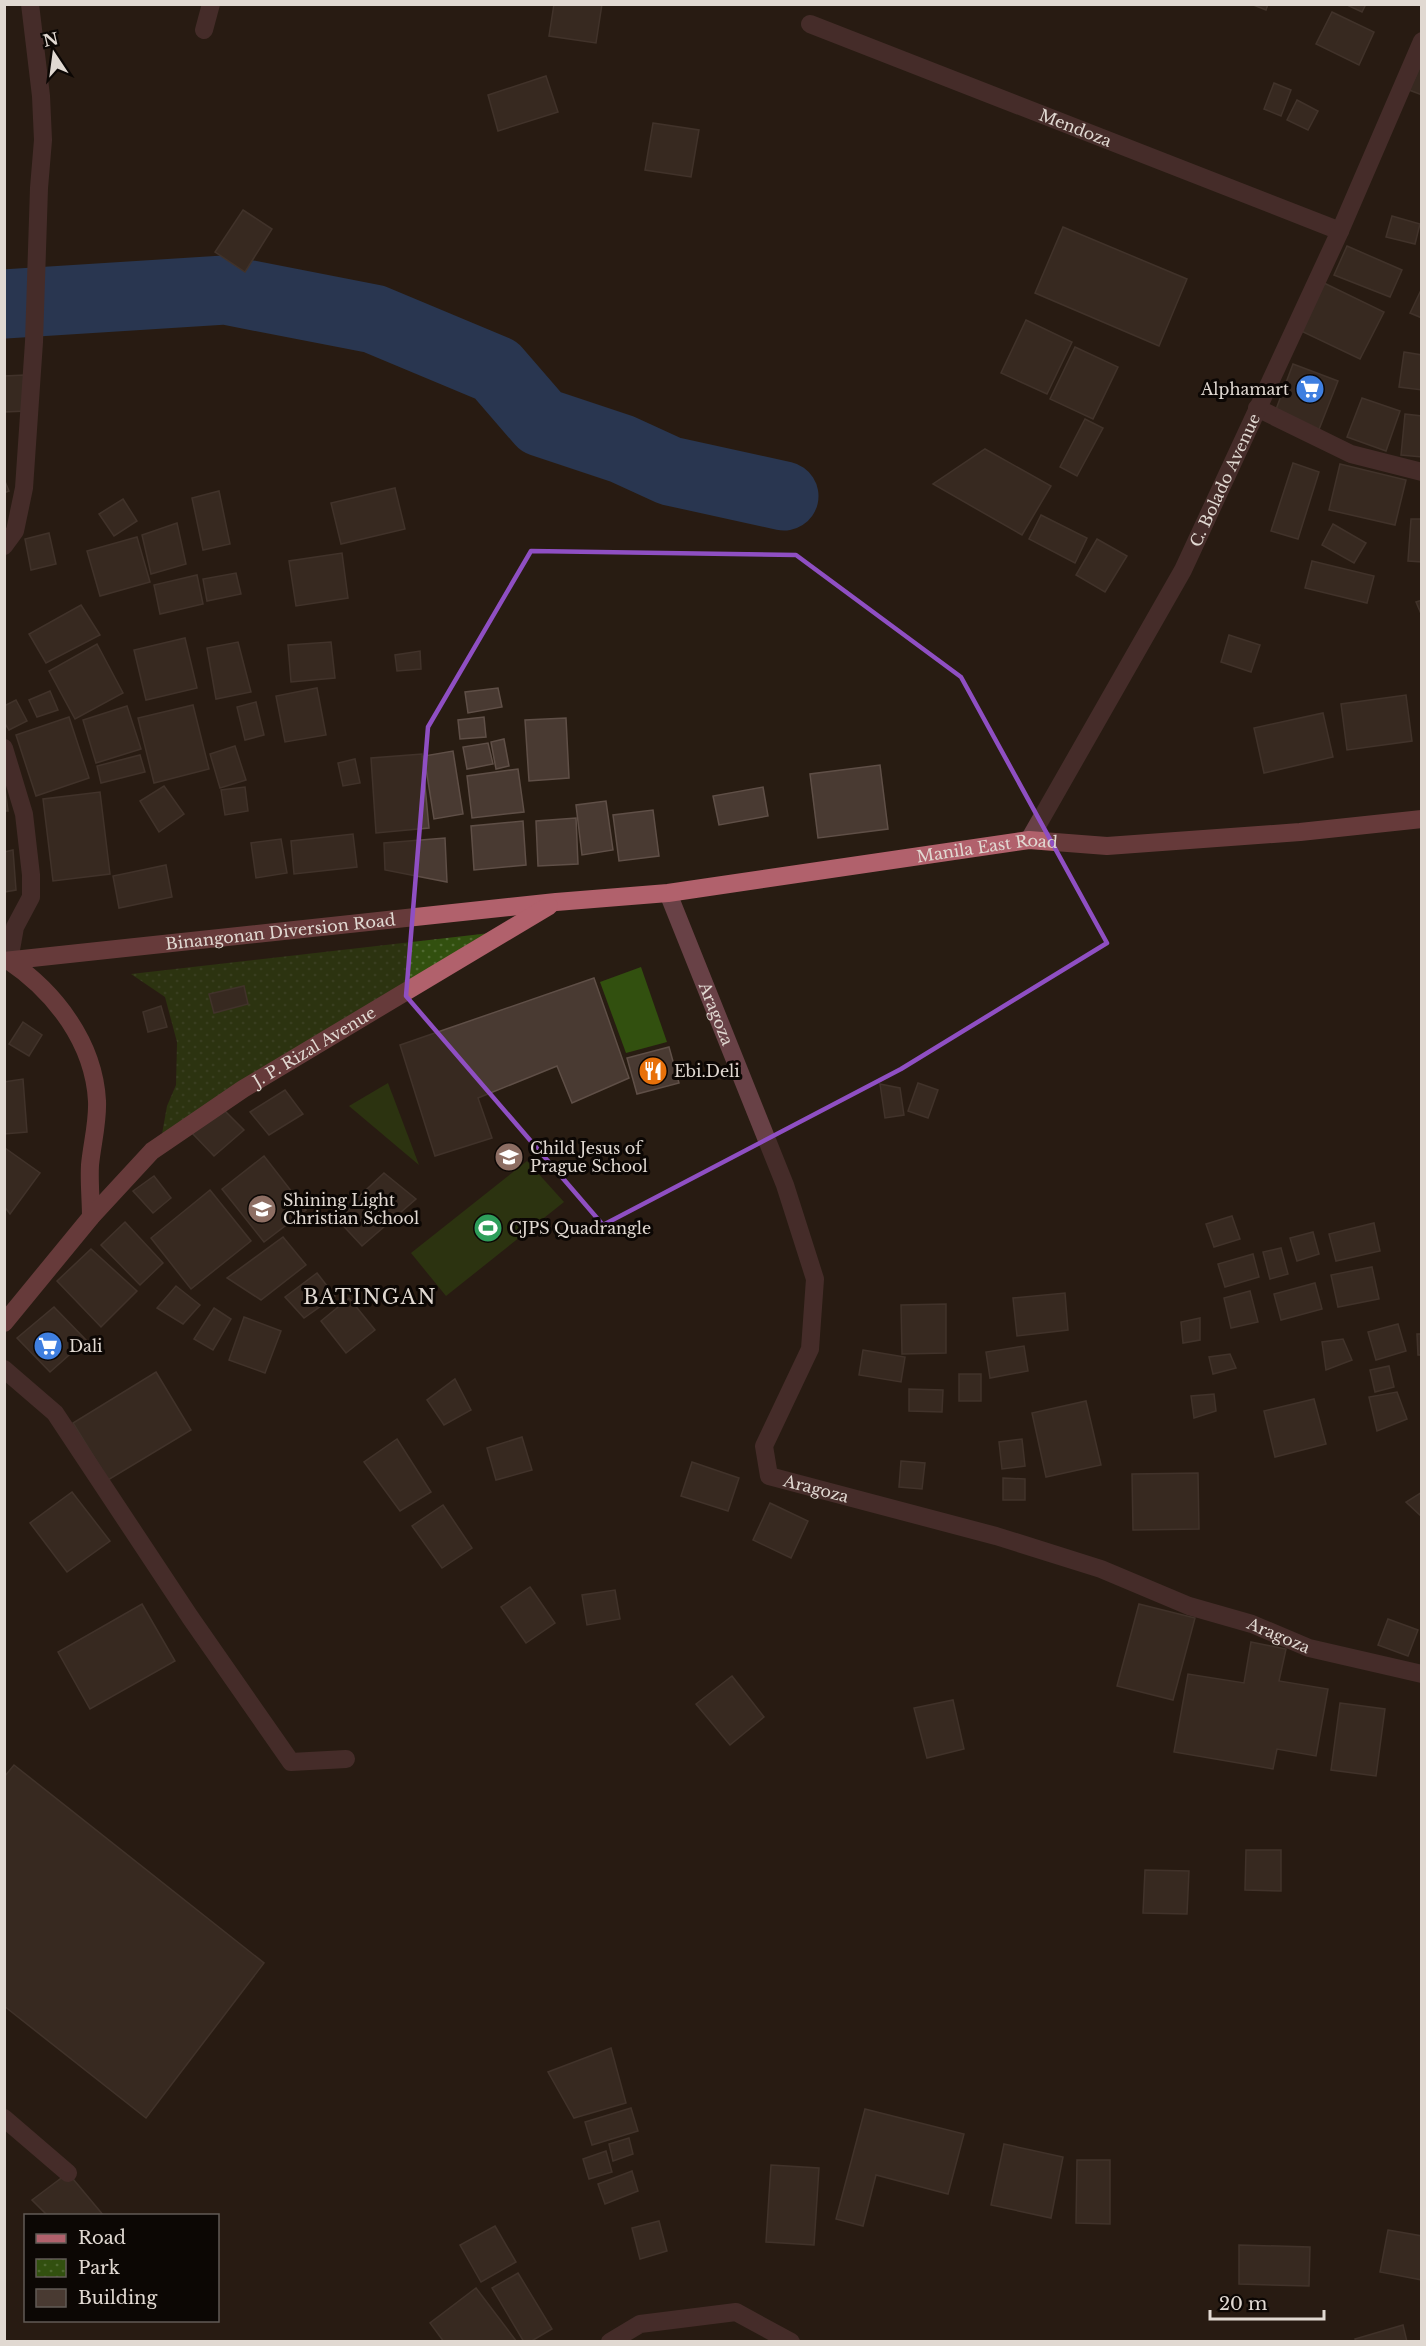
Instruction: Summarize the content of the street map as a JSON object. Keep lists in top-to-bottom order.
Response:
{
  "streets": {
    "main road": ["Manila East Road", "Binangonan Diversion Road", "J. P. Rizal Avenue"],
    "street": ["Mendoza", "C. Bolado Avenue", "Aragoza"]
  },
  "crossings": [
    ["Mendoza", "C. Bolado Avenue"],
    ["C. Bolado Avenue", "Manila East Road"],
    ["Manila East Road", "Binangonan Diversion Road"],
    ["Manila East Road", "Aragoza"],
    ["Manila East Road", "J. P. Rizal Avenue"],
    ["Binangonan Diversion Road", "J. P. Rizal Avenue"]
  ],
  "districts": ["BATINGAN"],
  "places": {
    "supermarket": ["Alphamart", "Dali"],
    "restaurant": ["Ebi.Deli"],
    "school or university": ["Child Jesus of Prague School", "Shining Light Christian School"],
    "sports": ["CJPS Quadrangle"]
  },
  "legend": ["Road", "Park", "Building"],
  "scale_bar": "20 m",
  "north": "top"
}
